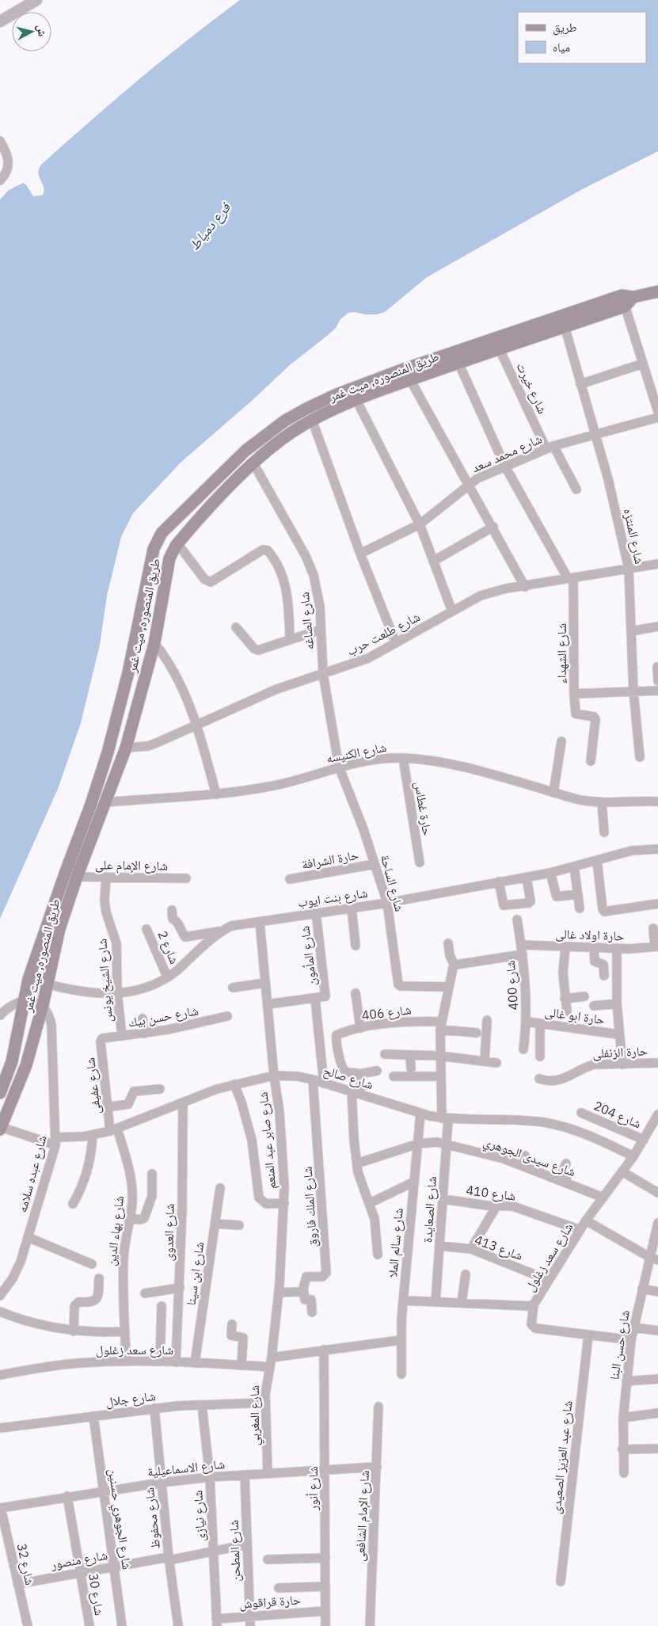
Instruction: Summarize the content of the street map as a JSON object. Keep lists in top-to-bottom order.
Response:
{
  "streets": {
    "main road": ["طريق المنصوره, ميت غمر"],
    "street": [
      "شارع خيرت",
      "شارع محمد سعد",
      "شارع المنتزه",
      "شارع الصاغه",
      "شارع طلعت حرب",
      "شارع الشهداء",
      "شارع الكنيسه",
      "حارة غطاس",
      "حارة الشرافة",
      "شارع الإمام على",
      "شارع الساحة",
      "شارع بنت ايوب",
      "حارة اولاد غالى",
      "شارع 2",
      "شارع المأمون",
      "شارع الشيخ يونس",
      "شارع 400",
      "شارع 406",
      "حارة ابو غالى",
      "شارع حسن بيك",
      "حارة الزنفلى",
      "شارع صالح",
      "شارع عفيفى",
      "شارع 204",
      "شارع صابر عبد المنعم",
      "شارع سيدى الجوهري",
      "شارع عبده سلامه",
      "شارع 410",
      "شارع الملك فاروق",
      "شارع الصعايدة",
      "شارع بهاء الدين",
      "شارع العدوى",
      "شارع سالم الملا",
      "شارع 413",
      "شارع سعد زغلول",
      "شارع ابن سينا",
      "شارع حسن البنا",
      "شارع جلال",
      "شارع المغربي",
      "شارع عبد العزيز الصعيدى",
      "شارع الاسماعيلية",
      "شارع أنور",
      "شارع نيازى",
      "شارع الإمام الشافعى",
      "شارع محفوظ",
      "شارع الجوهري حسنين",
      "شارع المطحن",
      "شارع منصور",
      "شارع 32",
      "شارع 30",
      "حارة قراقوش"
    ]
  },
  "crossings": [
    ["طريق المنصوره, ميت غمر", "شارع خيرت"],
    ["طريق المنصوره, ميت غمر", "شارع المنتزه"],
    ["طريق المنصوره, ميت غمر", "شارع الصاغه"],
    ["طريق المنصوره, ميت غمر", "شارع طلعت حرب"],
    ["طريق المنصوره, ميت غمر", "شارع الكنيسه"],
    ["طريق المنصوره, ميت غمر", "شارع الإمام على"],
    ["طريق المنصوره, ميت غمر", "شارع بنت ايوب"],
    ["طريق المنصوره, ميت غمر", "شارع صالح"],
    ["طريق المنصوره, ميت غمر", "شارع عبده سلامه"],
    ["شارع خيرت", "شارع محمد سعد"],
    ["شارع محمد سعد", "شارع المنتزه"],
    ["شارع المنتزه", "شارع طلعت حرب"],
    ["شارع المنتزه", "شارع الشهداء"],
    ["شارع الصاغه", "شارع طلعت حرب"],
    ["شارع الصاغه", "شارع الكنيسه"],
    ["شارع الصاغه", "شارع الساحة"],
    ["شارع طلعت حرب", "شارع الشهداء"],
    ["شارع الكنيسه", "حارة غطاس"],
    ["شارع الكنيسه", "شارع الساحة"],
    ["حارة الشرافة", "شارع الساحة"],
    ["شارع الإمام على", "شارع الشيخ يونس"],
    ["شارع الساحة", "شارع بنت ايوب"],
    ["شارع بنت ايوب", "شارع 2"],
    ["شارع بنت ايوب", "شارع المأمون"],
    ["شارع بنت ايوب", "شارع الشيخ يونس"],
    ["شارع بنت ايوب", "شارع صابر عبد المنعم"],
    ["حارة اولاد غالى", "شارع 400"],
    ["شارع الشيخ يونس", "شارع حسن بيك"],
    ["شارع 400", "حارة ابو غالى"],
    ["شارع حسن بيك", "شارع عفيفى"],
    ["شارع صالح", "شارع عفيفى"],
    ["شارع صالح", "شارع صابر عبد المنعم"],
    ["شارع صالح", "شارع عبده سلامه"],
    ["شارع صالح", "شارع الملك فاروق"],
    ["شارع صالح", "شارع الصعايدة"],
    ["شارع صالح", "شارع بهاء الدين"],
    ["شارع صالح", "شارع العدوى"],
    ["شارع صالح", "شارع سالم الملا"],
    ["شارع صالح", "شارع سعد زغلول"],
    ["شارع عفيفى", "شارع بهاء الدين"],
    ["شارع 204", "شارع سعد زغلول"],
    ["شارع صابر عبد المنعم", "شارع المغربي"],
    ["شارع سيدى الجوهري", "شارع الصعايدة"],
    ["شارع سيدى الجوهري", "شارع سالم الملا"],
    ["شارع سيدى الجوهري", "شارع سعد زغلول"],
    ["شارع 410", "شارع الصعايدة"],
    ["شارع 410", "شارع سعد زغلول"],
    ["شارع الصعايدة", "شارع 413"],
    ["شارع الصعايدة", "شارع سعد زغلول"],
    ["شارع بهاء الدين", "شارع سعد زغلول"],
    ["شارع العدوى", "شارع سعد زغلول"],
    ["شارع سالم الملا", "شارع سعد زغلول"],
    ["شارع 413", "شارع سعد زغلول"],
    ["شارع سعد زغلول", "شارع ابن سينا"],
    ["شارع سعد زغلول", "شارع المغربي"],
    ["شارع جلال", "شارع المغربي"],
    ["شارع جلال", "شارع نيازى"],
    ["شارع جلال", "شارع محفوظ"],
    ["شارع جلال", "شارع الجوهري حسنين"],
    ["شارع المغربي", "شارع الاسماعيلية"],
    ["شارع الاسماعيلية", "شارع أنور"],
    ["شارع الاسماعيلية", "شارع نيازى"],
    ["شارع الاسماعيلية", "شارع الإمام الشافعى"],
    ["شارع الاسماعيلية", "شارع محفوظ"],
    ["شارع الاسماعيلية", "شارع الجوهري حسنين"],
    ["شارع الاسماعيلية", "شارع المطحن"],
    ["شارع الاسماعيلية", "شارع 32"],
    ["شارع الاسماعيلية", "شارع 30"],
    ["شارع أنور", "حارة قراقوش"],
    ["شارع نيازى", "شارع منصور"],
    ["شارع نيازى", "حارة قراقوش"],
    ["شارع محفوظ", "شارع منصور"],
    ["شارع الجوهري حسنين", "شارع منصور"],
    ["شارع المطحن", "شارع منصور"],
    ["شارع المطحن", "حارة قراقوش"],
    ["شارع منصور", "شارع 32"],
    ["شارع منصور", "شارع 30"]
  ],
  "water": ["فرع دمياط"],
  "legend": ["طريق", "مياه"],
  "north": "right"
}
